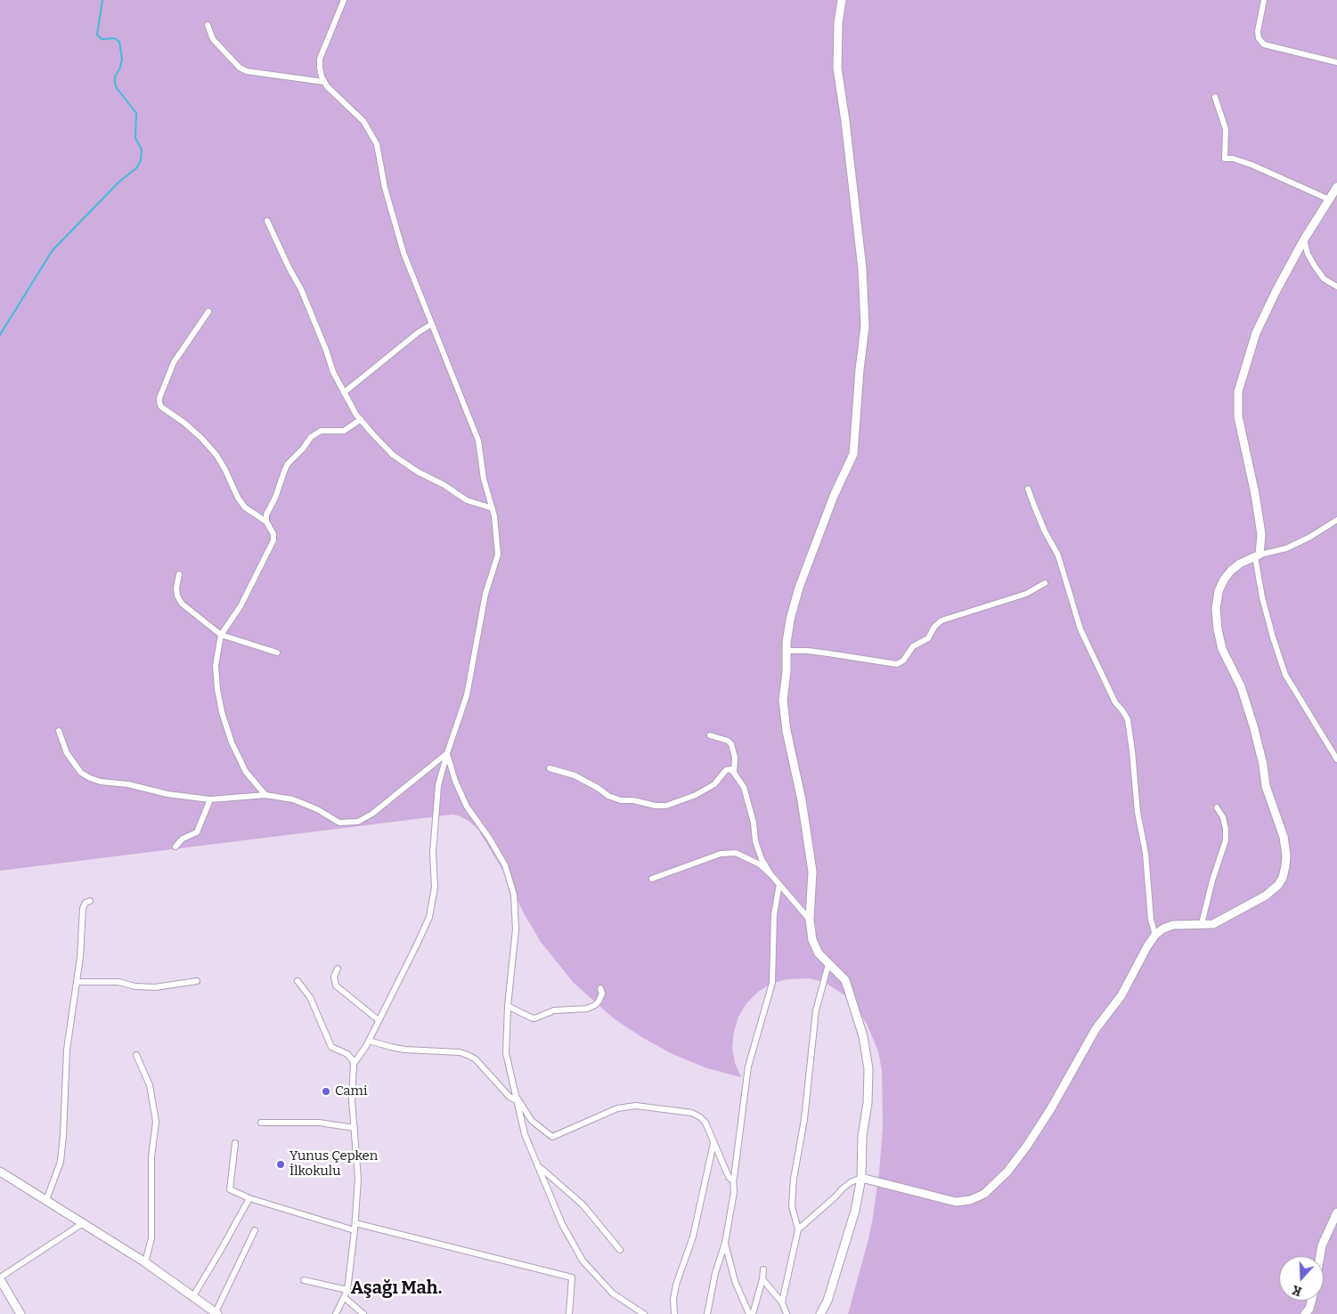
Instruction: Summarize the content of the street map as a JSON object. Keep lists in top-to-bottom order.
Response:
{
  "districts": ["Aşağı Mah."],
  "places": ["Cami", "Yunus Çepken İlkokulu"],
  "north": "bottom"
}
